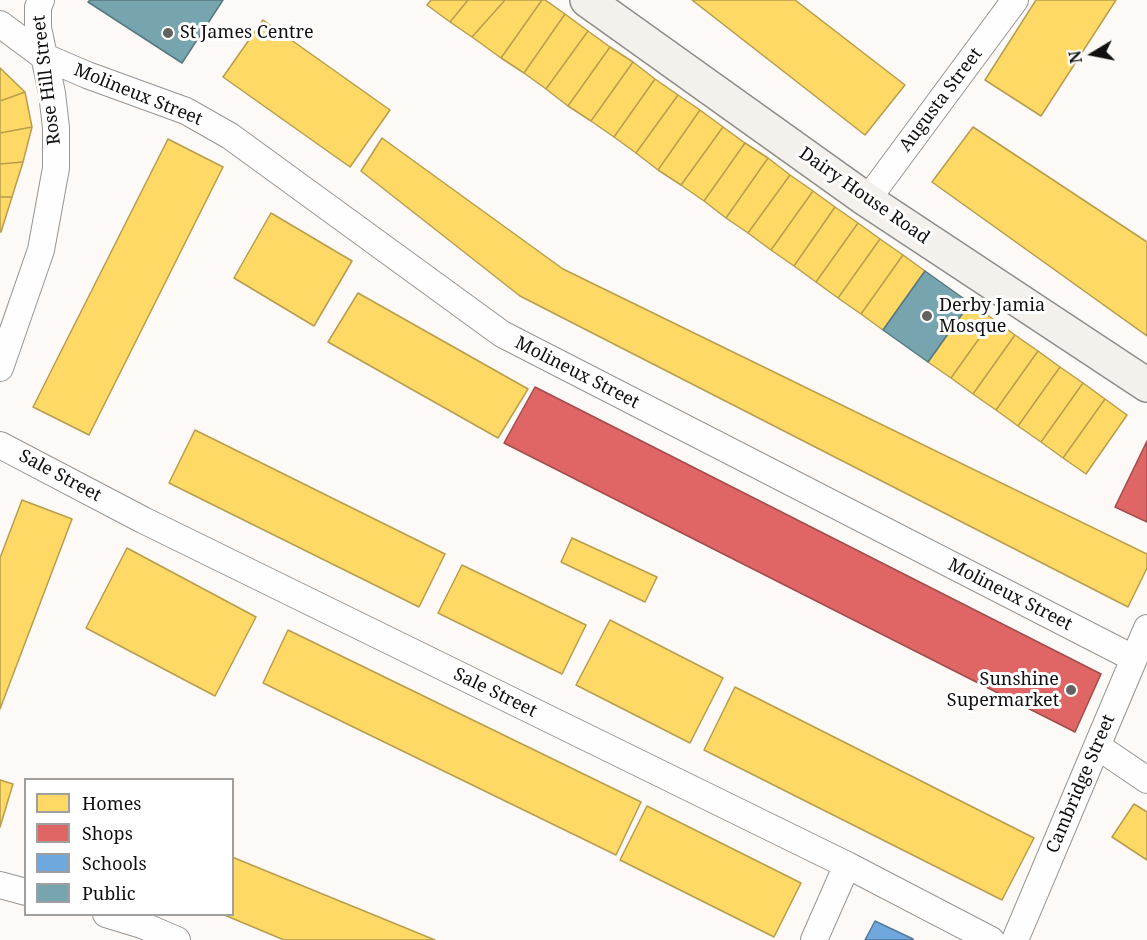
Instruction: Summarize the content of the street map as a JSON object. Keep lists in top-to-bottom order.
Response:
{
  "streets": {
    "street": [
      "Rose Hill Street",
      "Molineux Street",
      "Augusta Street",
      "Dairy House Road",
      "Sale Street",
      "Cambridge Street"
    ]
  },
  "crossings": [
    ["Rose Hill Street", "Molineux Street"],
    ["Molineux Street", "Cambridge Street"],
    ["Augusta Street", "Dairy House Road"]
  ],
  "places": ["St James Centre", "Derby Jamia Mosque", "Sunshine Supermarket"],
  "legend": [
    "Homes",
    "Shops",
    "Schools",
    "Public"
  ],
  "north": "left"
}
